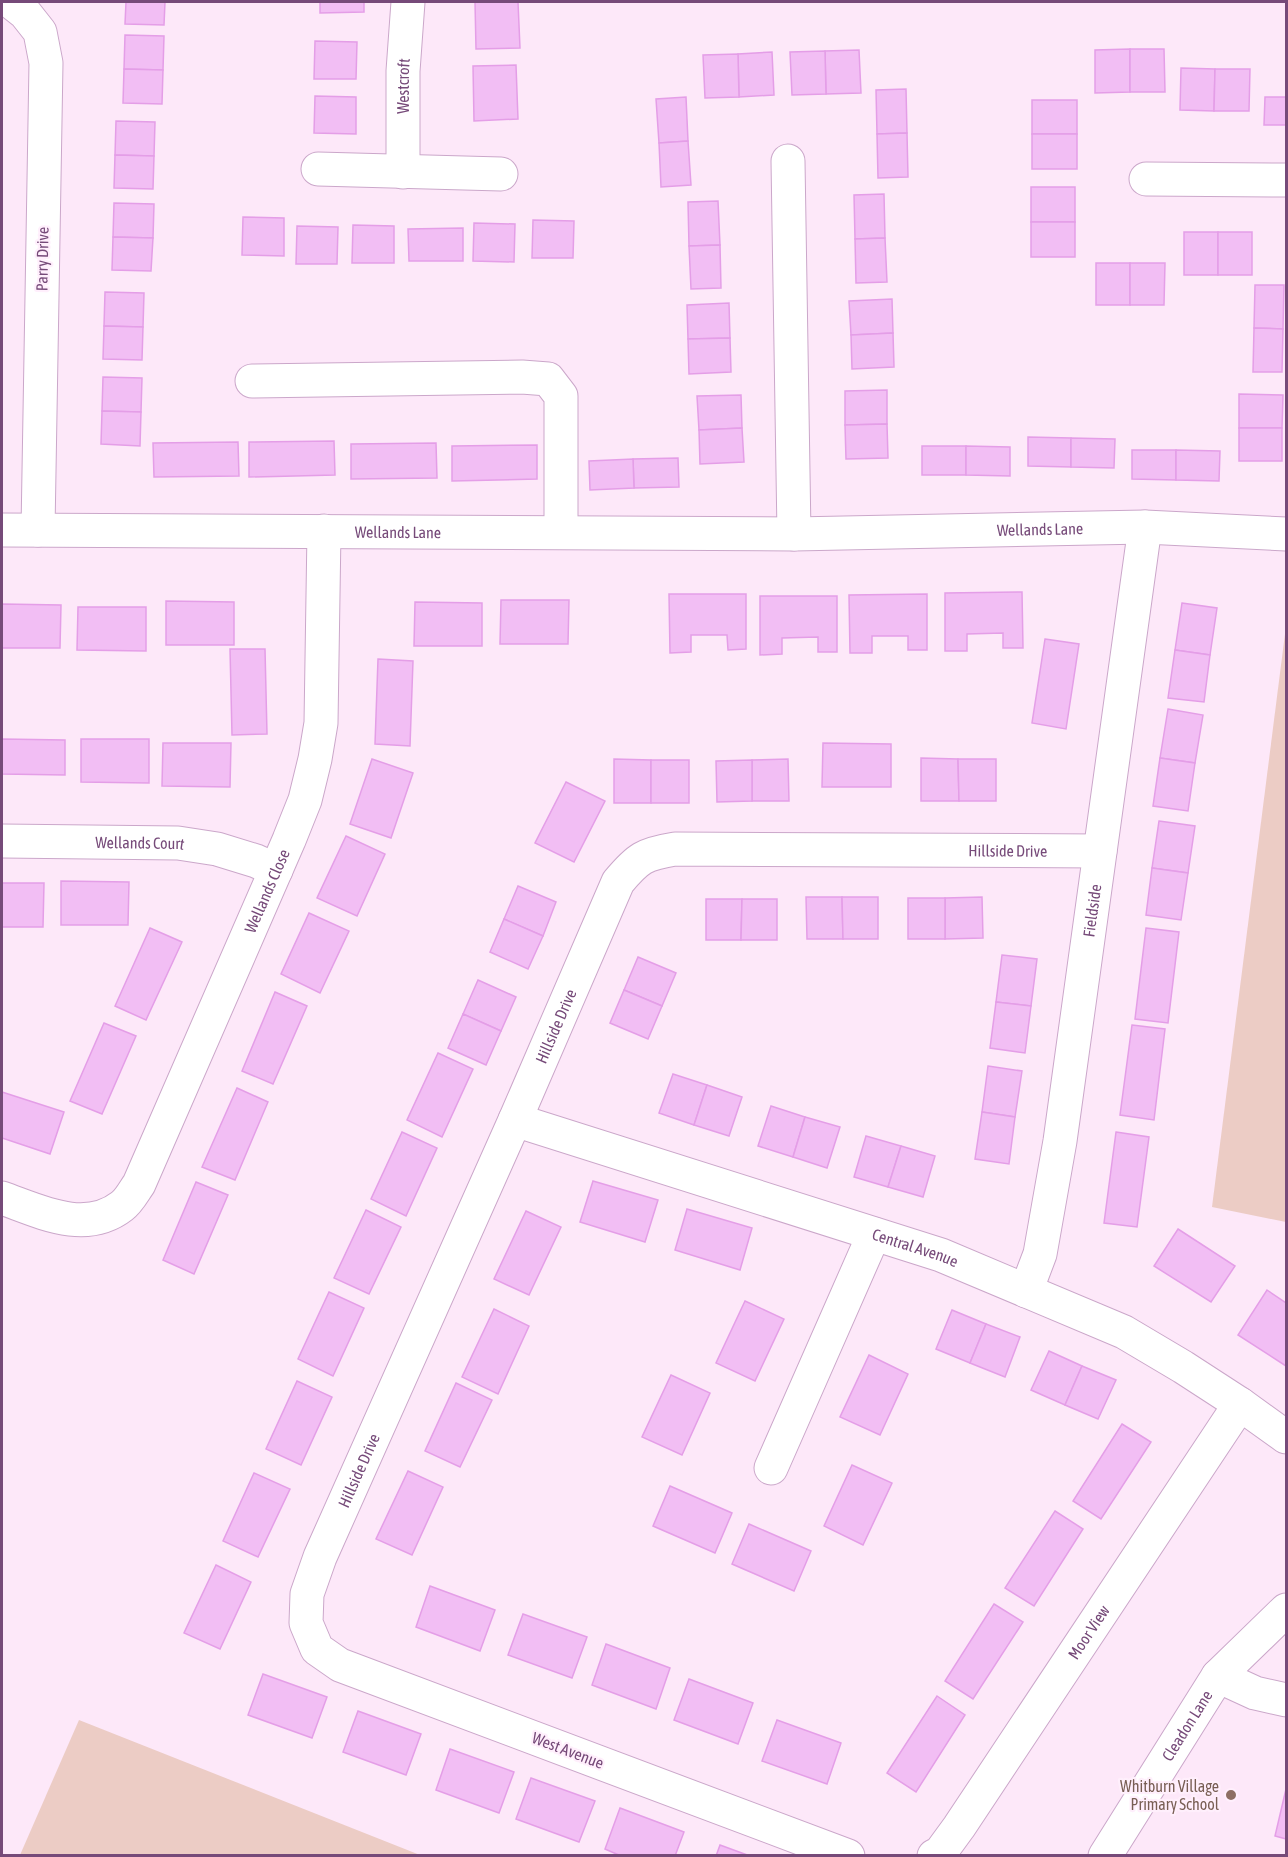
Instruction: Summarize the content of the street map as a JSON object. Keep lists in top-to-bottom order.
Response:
{
  "streets": {
    "street": [
      "Westcroft",
      "Parry Drive",
      "Wellands Lane",
      "Wellands Court",
      "Hillside Drive",
      "Wellands Close",
      "Fieldside",
      "Central Avenue",
      "Moor View",
      "Cleadon Lane",
      "West Avenue"
    ]
  },
  "crossings": [
    ["Parry Drive", "Wellands Lane"],
    ["Wellands Lane", "Wellands Close"],
    ["Wellands Lane", "Fieldside"],
    ["Wellands Court", "Wellands Close"],
    ["Hillside Drive", "Fieldside"],
    ["Hillside Drive", "Central Avenue"],
    ["Hillside Drive", "West Avenue"],
    ["Fieldside", "Central Avenue"],
    ["Central Avenue", "Moor View"]
  ],
  "places": ["Whitburn Village Primary School"]
}
